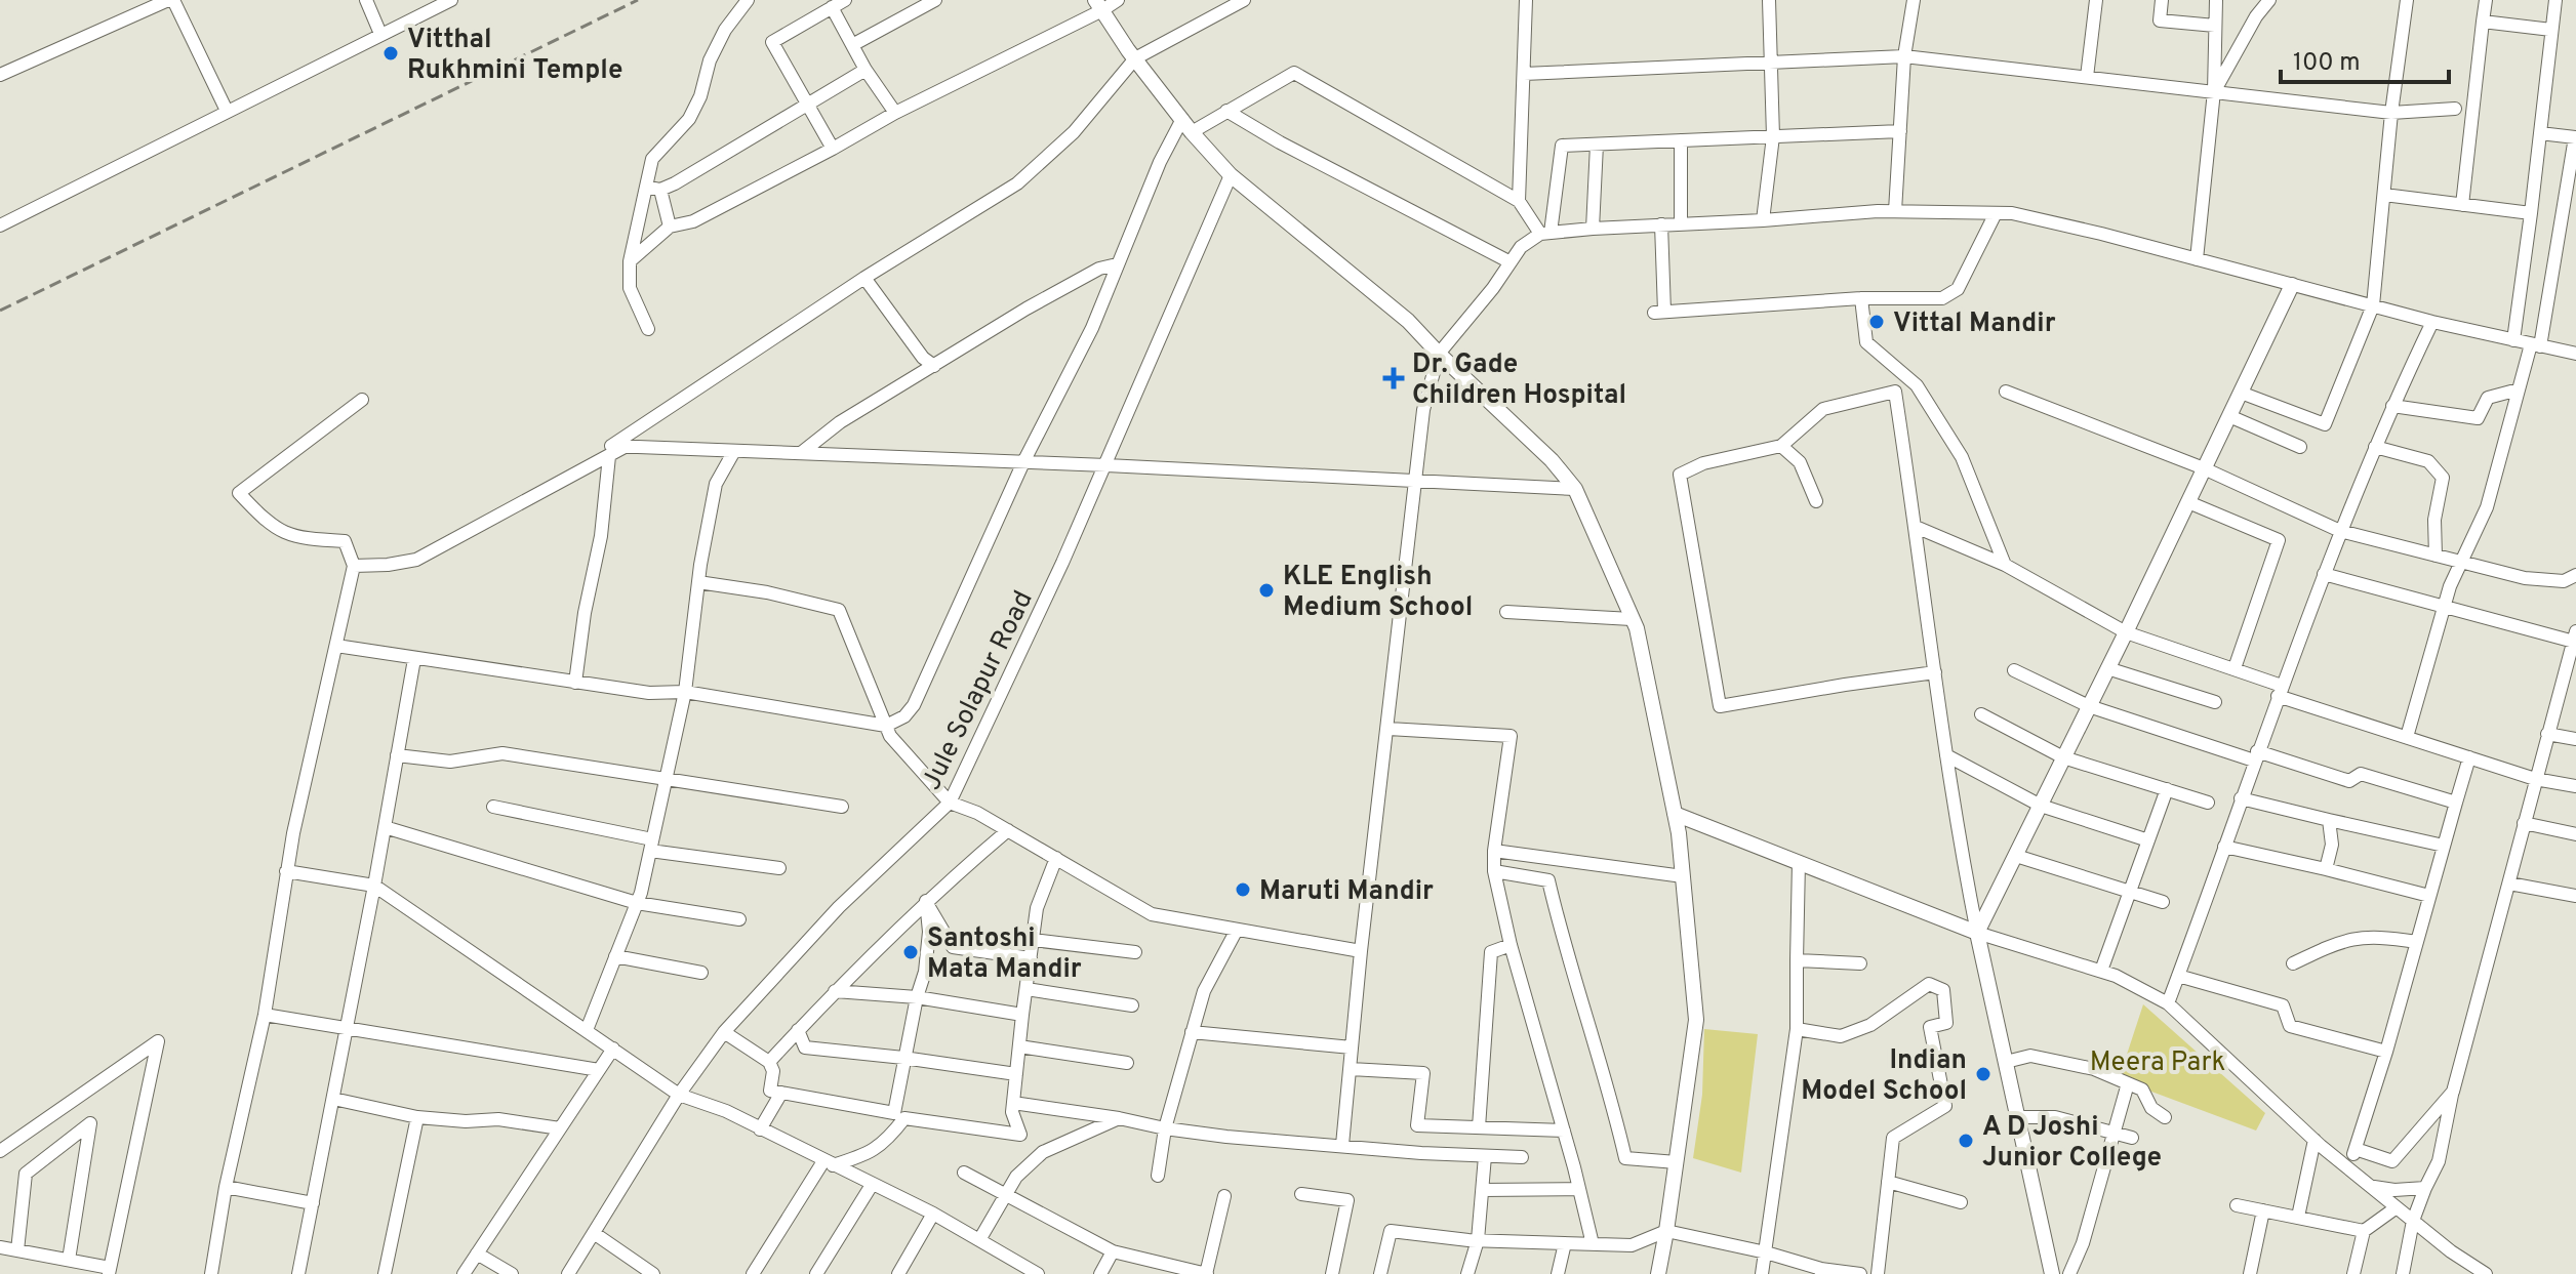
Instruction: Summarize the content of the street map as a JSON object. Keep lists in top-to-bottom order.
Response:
{
  "streets": {
    "street": ["Jule Solapur Road"]
  },
  "parks": ["Meera Park"],
  "places": {
    "other": [
      "Vitthal Rukhmini Temple",
      "Vittal Mandir",
      "KLE English Medium School",
      "Maruti Mandir",
      "Santoshi Mata Mandir",
      "Indian Model School",
      "A D Joshi Junior College"
    ],
    "health": ["Dr. Gade Children Hospital"]
  },
  "scale_bar": "100 m"
}
